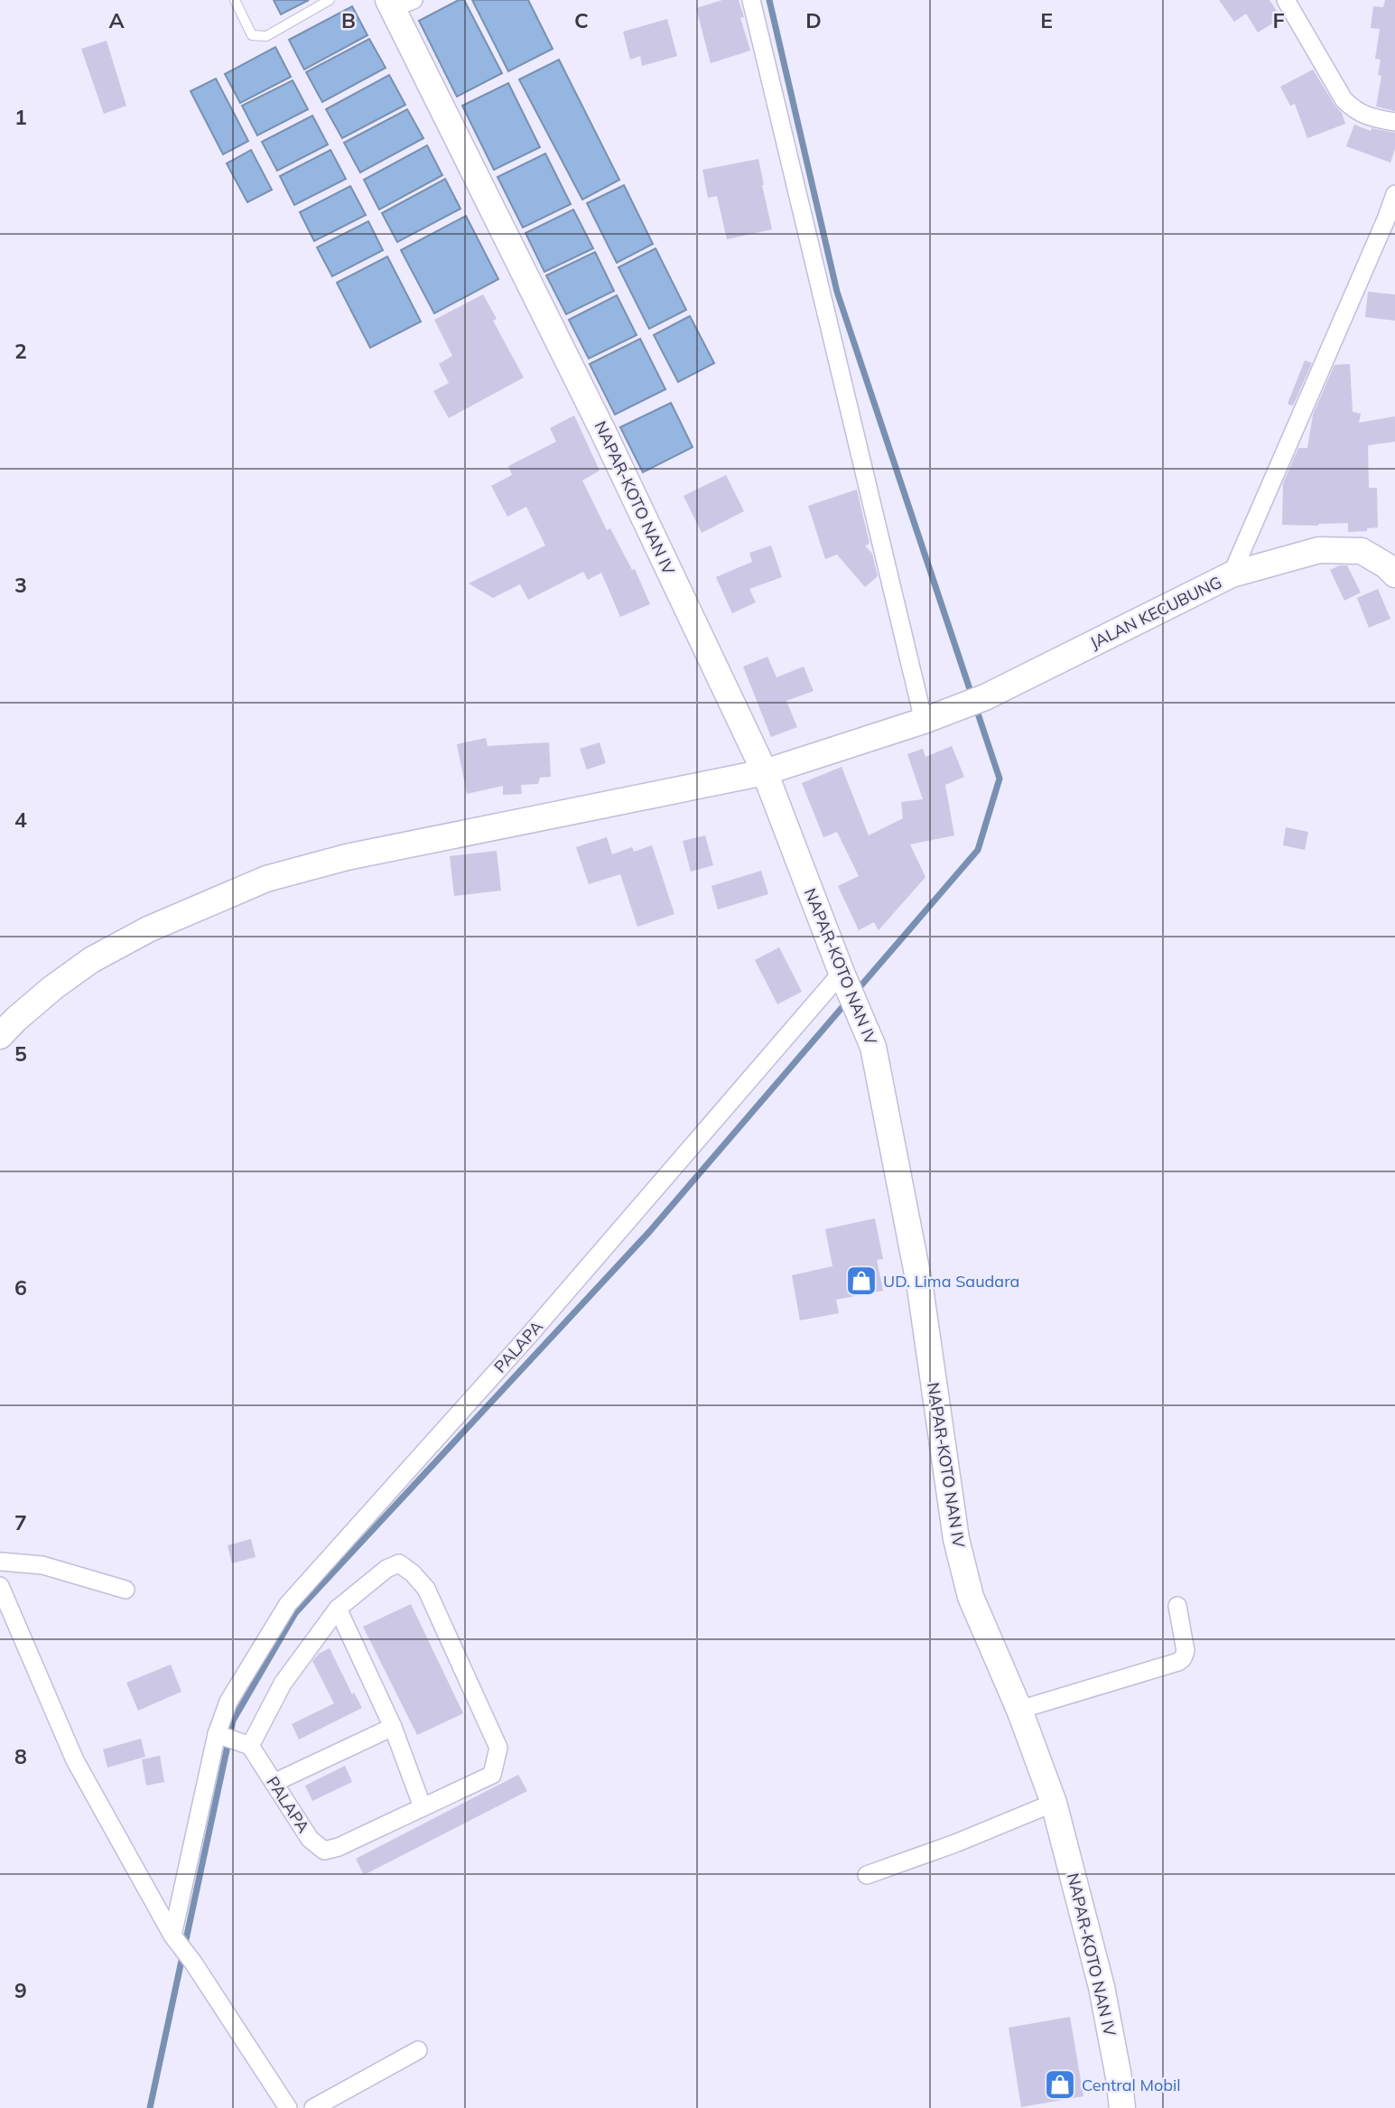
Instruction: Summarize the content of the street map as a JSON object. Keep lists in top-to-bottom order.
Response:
{
  "streets": {
    "street": ["NAPAR-KOTO NAN IV", "JALAN KECUBUNG", "PALAPA"]
  },
  "crossings": [
    ["NAPAR-KOTO NAN IV", "JALAN KECUBUNG"],
    ["NAPAR-KOTO NAN IV", "PALAPA"]
  ],
  "places": {
    "shop": ["UD. Lima Saudara", "Central Mobil"]
  },
  "grid": {
    "columns": [
      "A",
      "B",
      "C",
      "D",
      "E",
      "F"
    ],
    "rows": [
      "1",
      "2",
      "3",
      "4",
      "5",
      "6",
      "7",
      "8",
      "9"
    ]
  }
}
